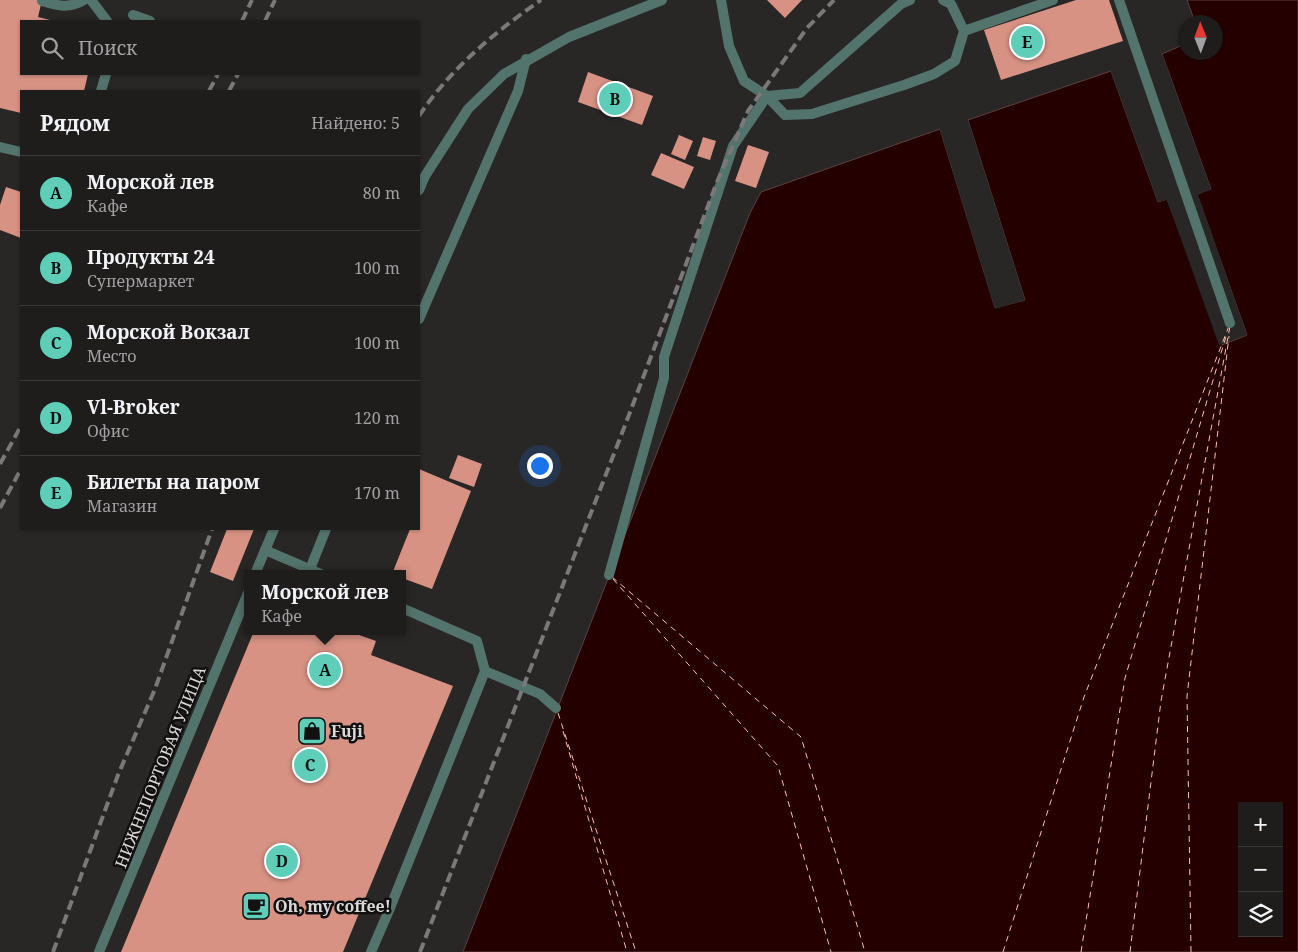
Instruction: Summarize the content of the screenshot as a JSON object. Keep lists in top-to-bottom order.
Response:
{
  "streets": {
    "street": ["НИЖНЕПОРТОВАЯ УЛИЦА"]
  },
  "places": {
    "shop": ["Fuji"],
    "cafe": ["Oh, my coffee!"]
  },
  "north": "top",
  "page": {
    "search": "Поиск",
    "pins": [
      "E",
      "B",
      "A",
      "C",
      "D"
    ],
    "heading": ["Рядом", "Найдено: 5"],
    "list": [
      {
        "mark": "A",
        "name": "Морской лев",
        "note": "Кафе",
        "value": "80 m"
      },
      {
        "mark": "B",
        "name": "Продукты 24",
        "note": "Супермаркет",
        "value": "100 m"
      },
      {
        "mark": "C",
        "name": "Морской Вокзал",
        "note": "Место",
        "value": "100 m"
      },
      {
        "mark": "D",
        "name": "Vl-Broker",
        "note": "Офис",
        "value": "120 m"
      },
      {
        "mark": "E",
        "name": "Билеты на паром",
        "note": "Магазин",
        "value": "170 m"
      }
    ],
    "popup": ["Морской лев", "Кафе"],
    "map_buttons": ["+", "−"]
  }
}
